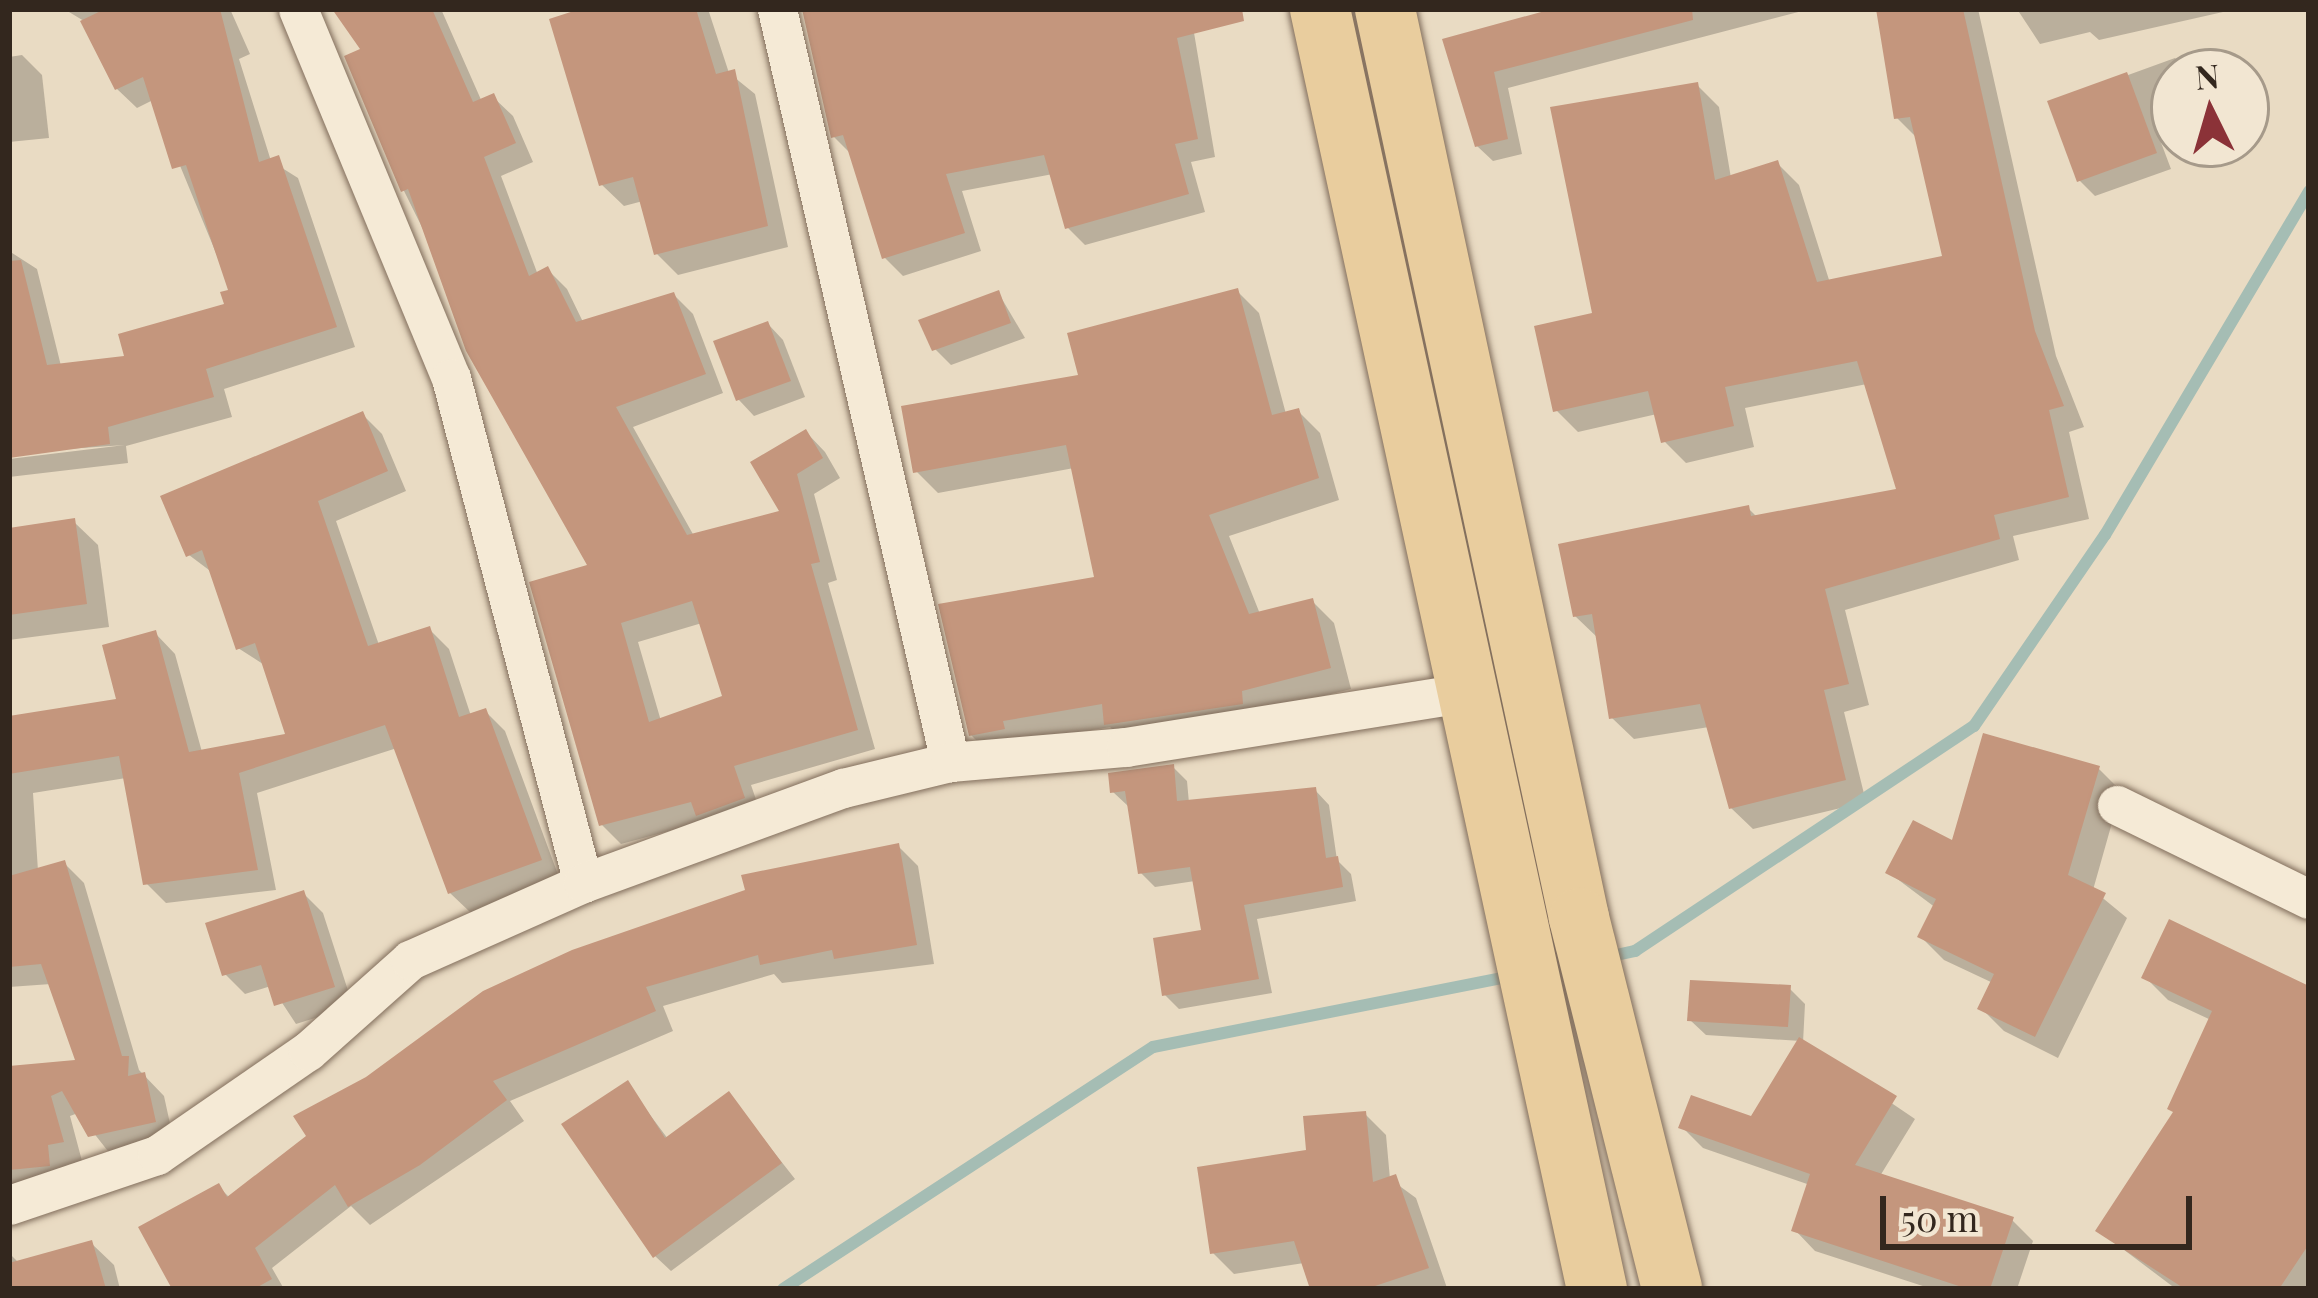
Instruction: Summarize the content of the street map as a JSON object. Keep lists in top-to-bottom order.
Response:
{
  "scale_bar": "50 m",
  "north": "top"
}
